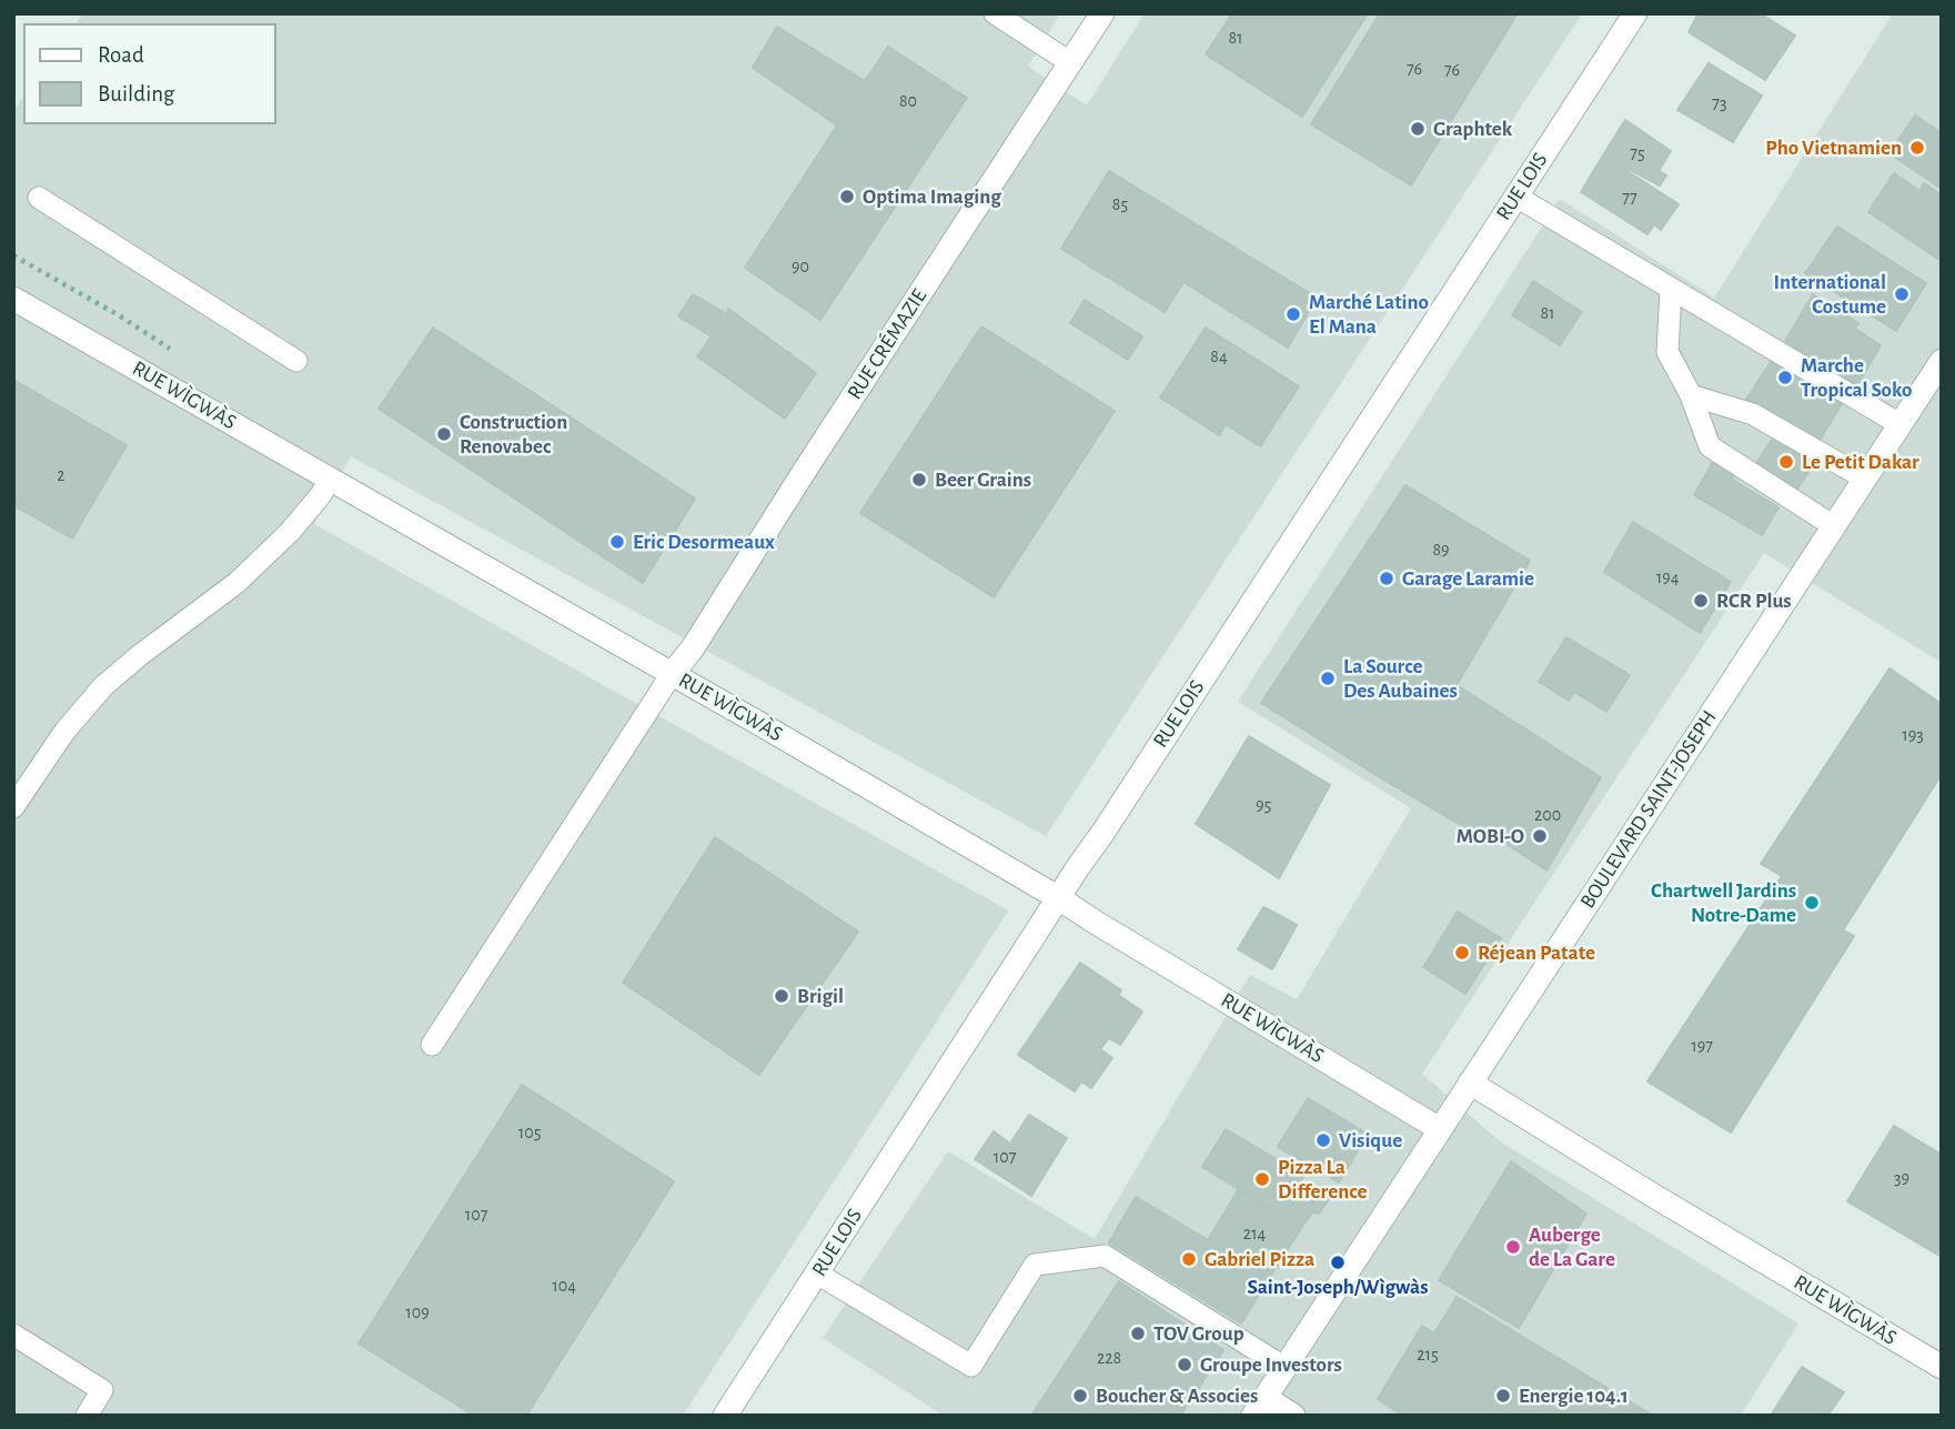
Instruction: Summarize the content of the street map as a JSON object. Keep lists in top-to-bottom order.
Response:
{
  "streets": {
    "street": [
      "RUE LOIS",
      "RUE CRÉMAZIE",
      "RUE WÌGWÀS",
      "BOULEVARD SAINT-JOSEPH"
    ]
  },
  "crossings": [
    ["RUE LOIS", "RUE WÌGWÀS"],
    ["RUE CRÉMAZIE", "RUE WÌGWÀS"],
    ["RUE WÌGWÀS", "BOULEVARD SAINT-JOSEPH"]
  ],
  "places": [
    "Graphtek",
    "Pho Vietnamien",
    "Optima Imaging",
    "International Costume",
    "Marché Latino El Mana",
    "Marche Tropical Soko",
    "Construction Renovabec",
    "Le Petit Dakar",
    "Beer Grains",
    "Eric Desormeaux",
    "Garage Laramie",
    "RCR Plus",
    "La Source Des Aubaines",
    "MOBI-O",
    "Chartwell Jardins Notre-Dame",
    "Réjean Patate",
    "Brigil",
    "Visique",
    "Pizza La Difference",
    "Auberge de La Gare",
    "Gabriel Pizza",
    "Saint-Joseph/Wìgwàs",
    "TOV Group",
    "Groupe Investors",
    "Boucher & Associes",
    "Energie 104.1"
  ],
  "house_numbers": [
    "81",
    "76",
    "76",
    "80",
    "73",
    "75",
    "77",
    "85",
    "90",
    "81",
    "84",
    "2",
    "89",
    "194",
    "193",
    "95",
    "200",
    "197",
    "105",
    "107",
    "39",
    "107",
    "214",
    "104",
    "109",
    "215",
    "228"
  ],
  "legend": ["Road", "Building"]
}
